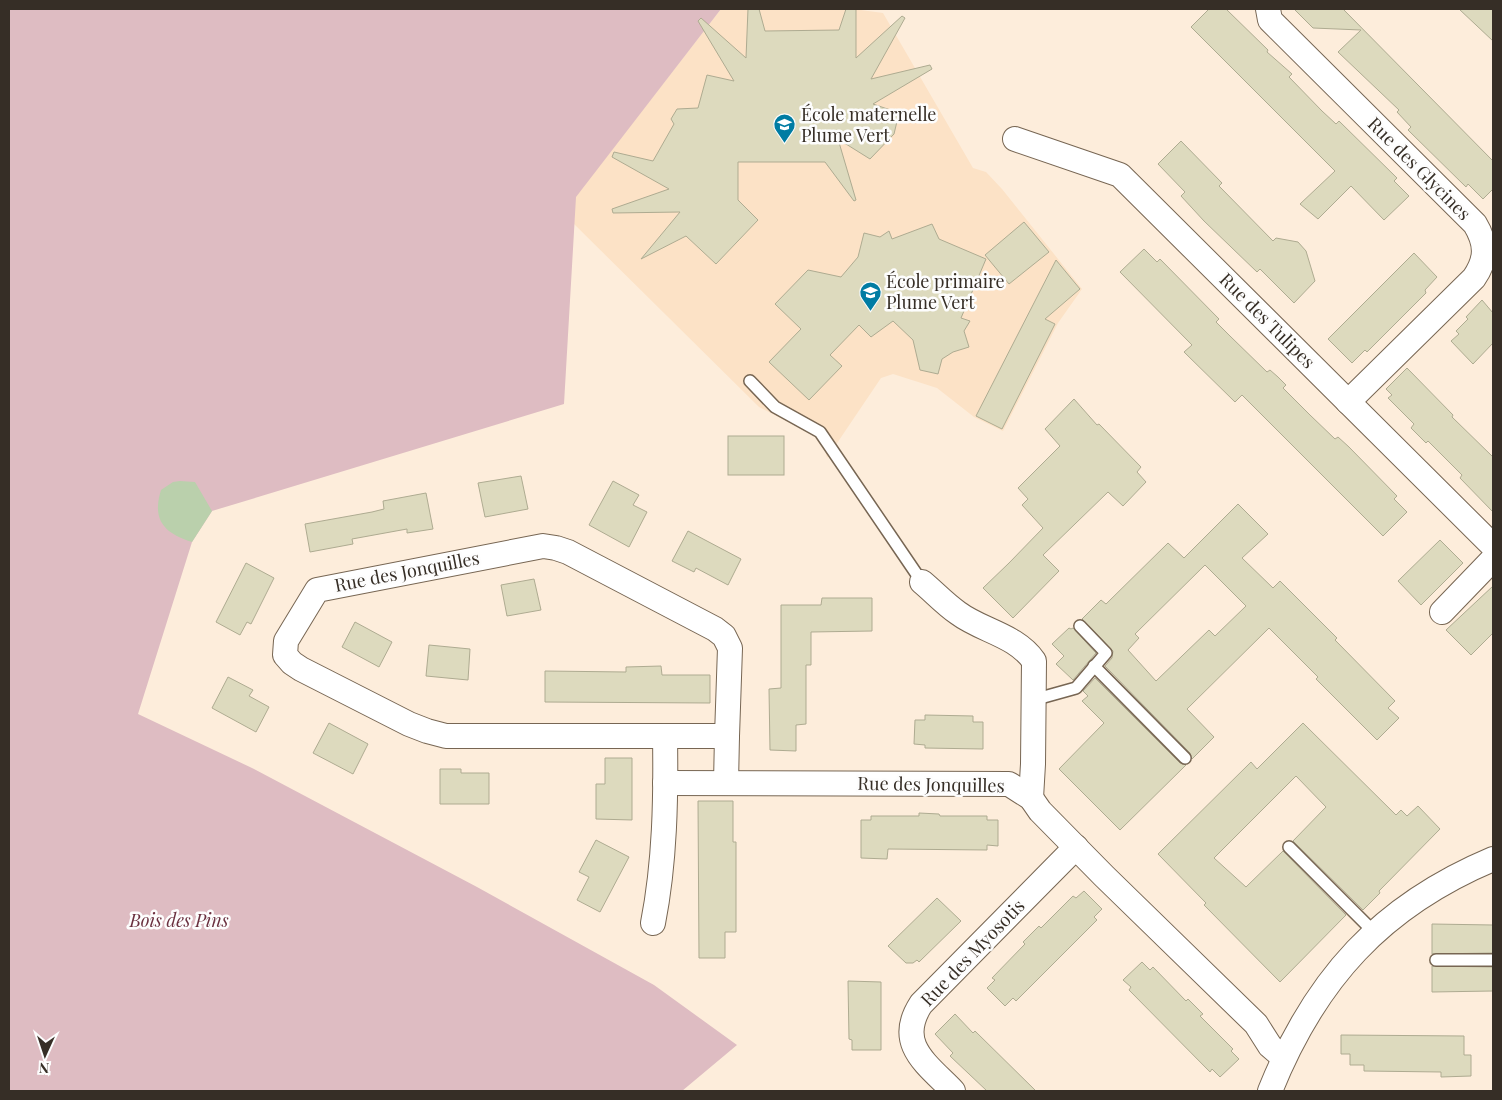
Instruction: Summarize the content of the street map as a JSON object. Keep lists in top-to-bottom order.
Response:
{
  "streets": {
    "street": [
      "Rue des Glycines",
      "Rue des Tulipes",
      "Rue des Jonquilles",
      "Rue des Myosotis"
    ]
  },
  "crossings": [
    ["Rue des Glycines", "Rue des Tulipes"],
    ["Rue des Jonquilles", "Rue des Myosotis"]
  ],
  "parks": ["Bois des Pins"],
  "places": {
    "school or university": ["École maternelle Plume Vert", "École primaire Plume Vert"]
  },
  "north": "bottom"
}
